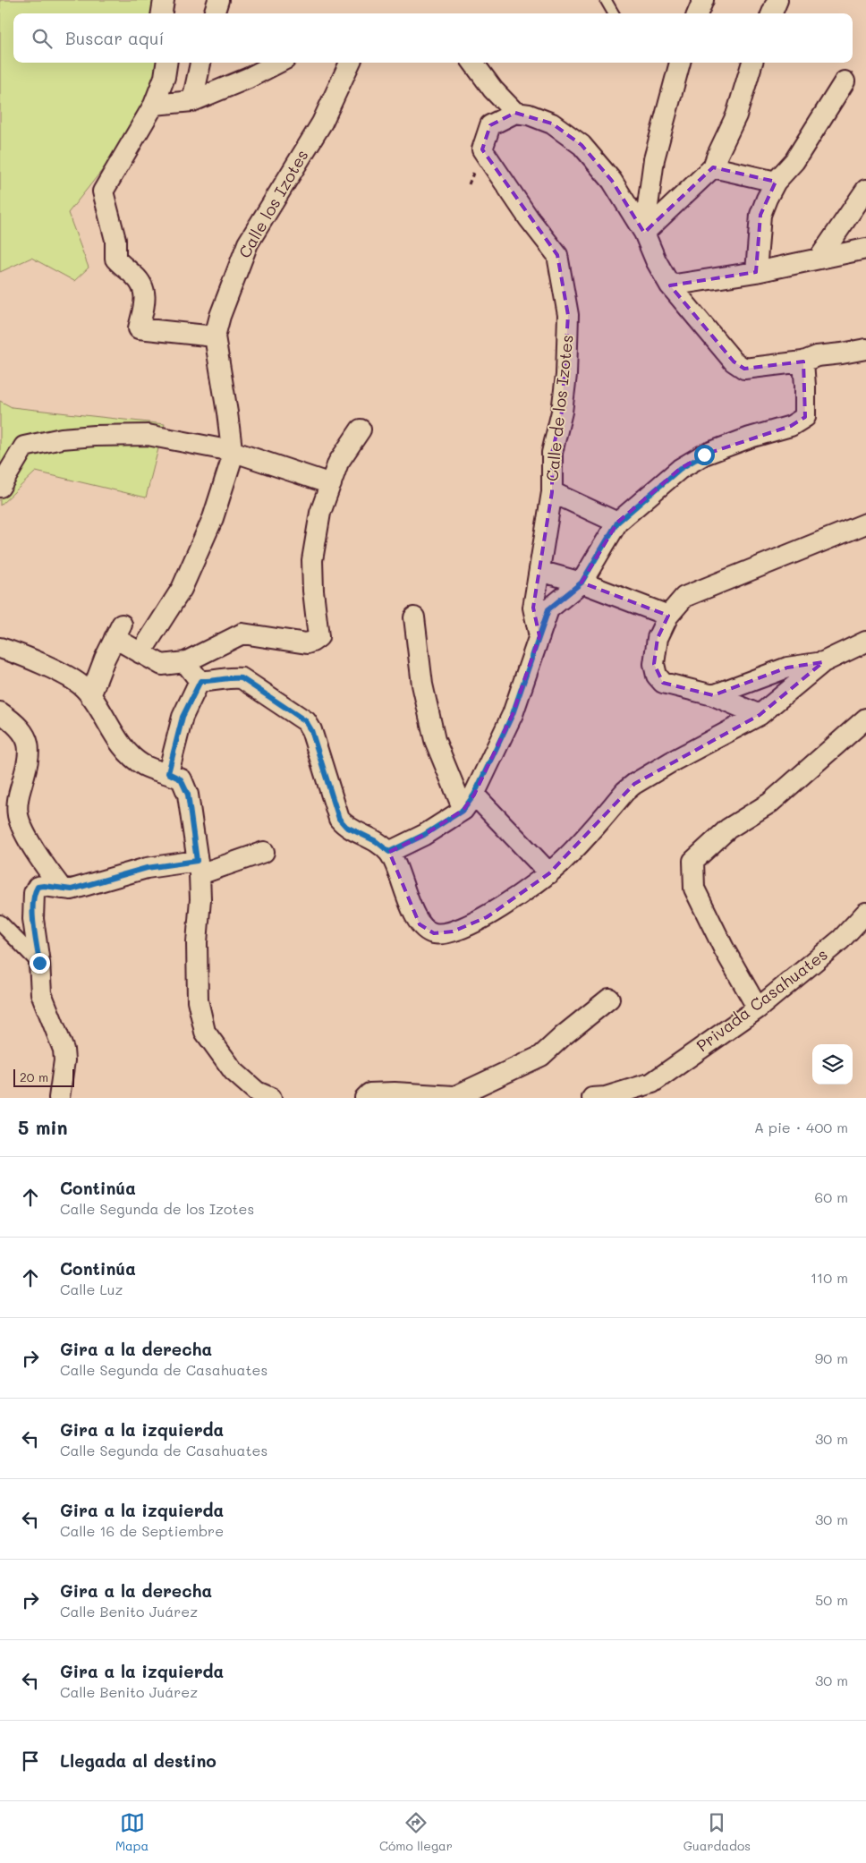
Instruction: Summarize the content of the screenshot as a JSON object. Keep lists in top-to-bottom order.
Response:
{
  "streets": {
    "street": ["Calle los Izotes", "Calle de los Izotes", "Privada Casahuates"]
  },
  "scale_bar": "20 m",
  "page": {
    "search": "Buscar aquí",
    "scale": "20 m",
    "heading": ["5 min", "A pie · 400 m"],
    "list": [
      ["Continúa", "Calle Segunda de los Izotes", "60 m"],
      ["Continúa", "Calle Luz", "110 m"],
      ["Gira a la derecha", "Calle Segunda de Casahuates", "90 m"],
      ["Gira a la izquierda", "Calle Segunda de Casahuates", "30 m"],
      ["Gira a la izquierda", "Calle 16 de Septiembre", "30 m"],
      ["Gira a la derecha", "Calle Benito Juárez", "50 m"],
      ["Gira a la izquierda", "Calle Benito Juárez", "30 m"],
      "Llegada al destino"
    ],
    "nav": ["Mapa", "Cómo llegar", "Guardados"]
  }
}
